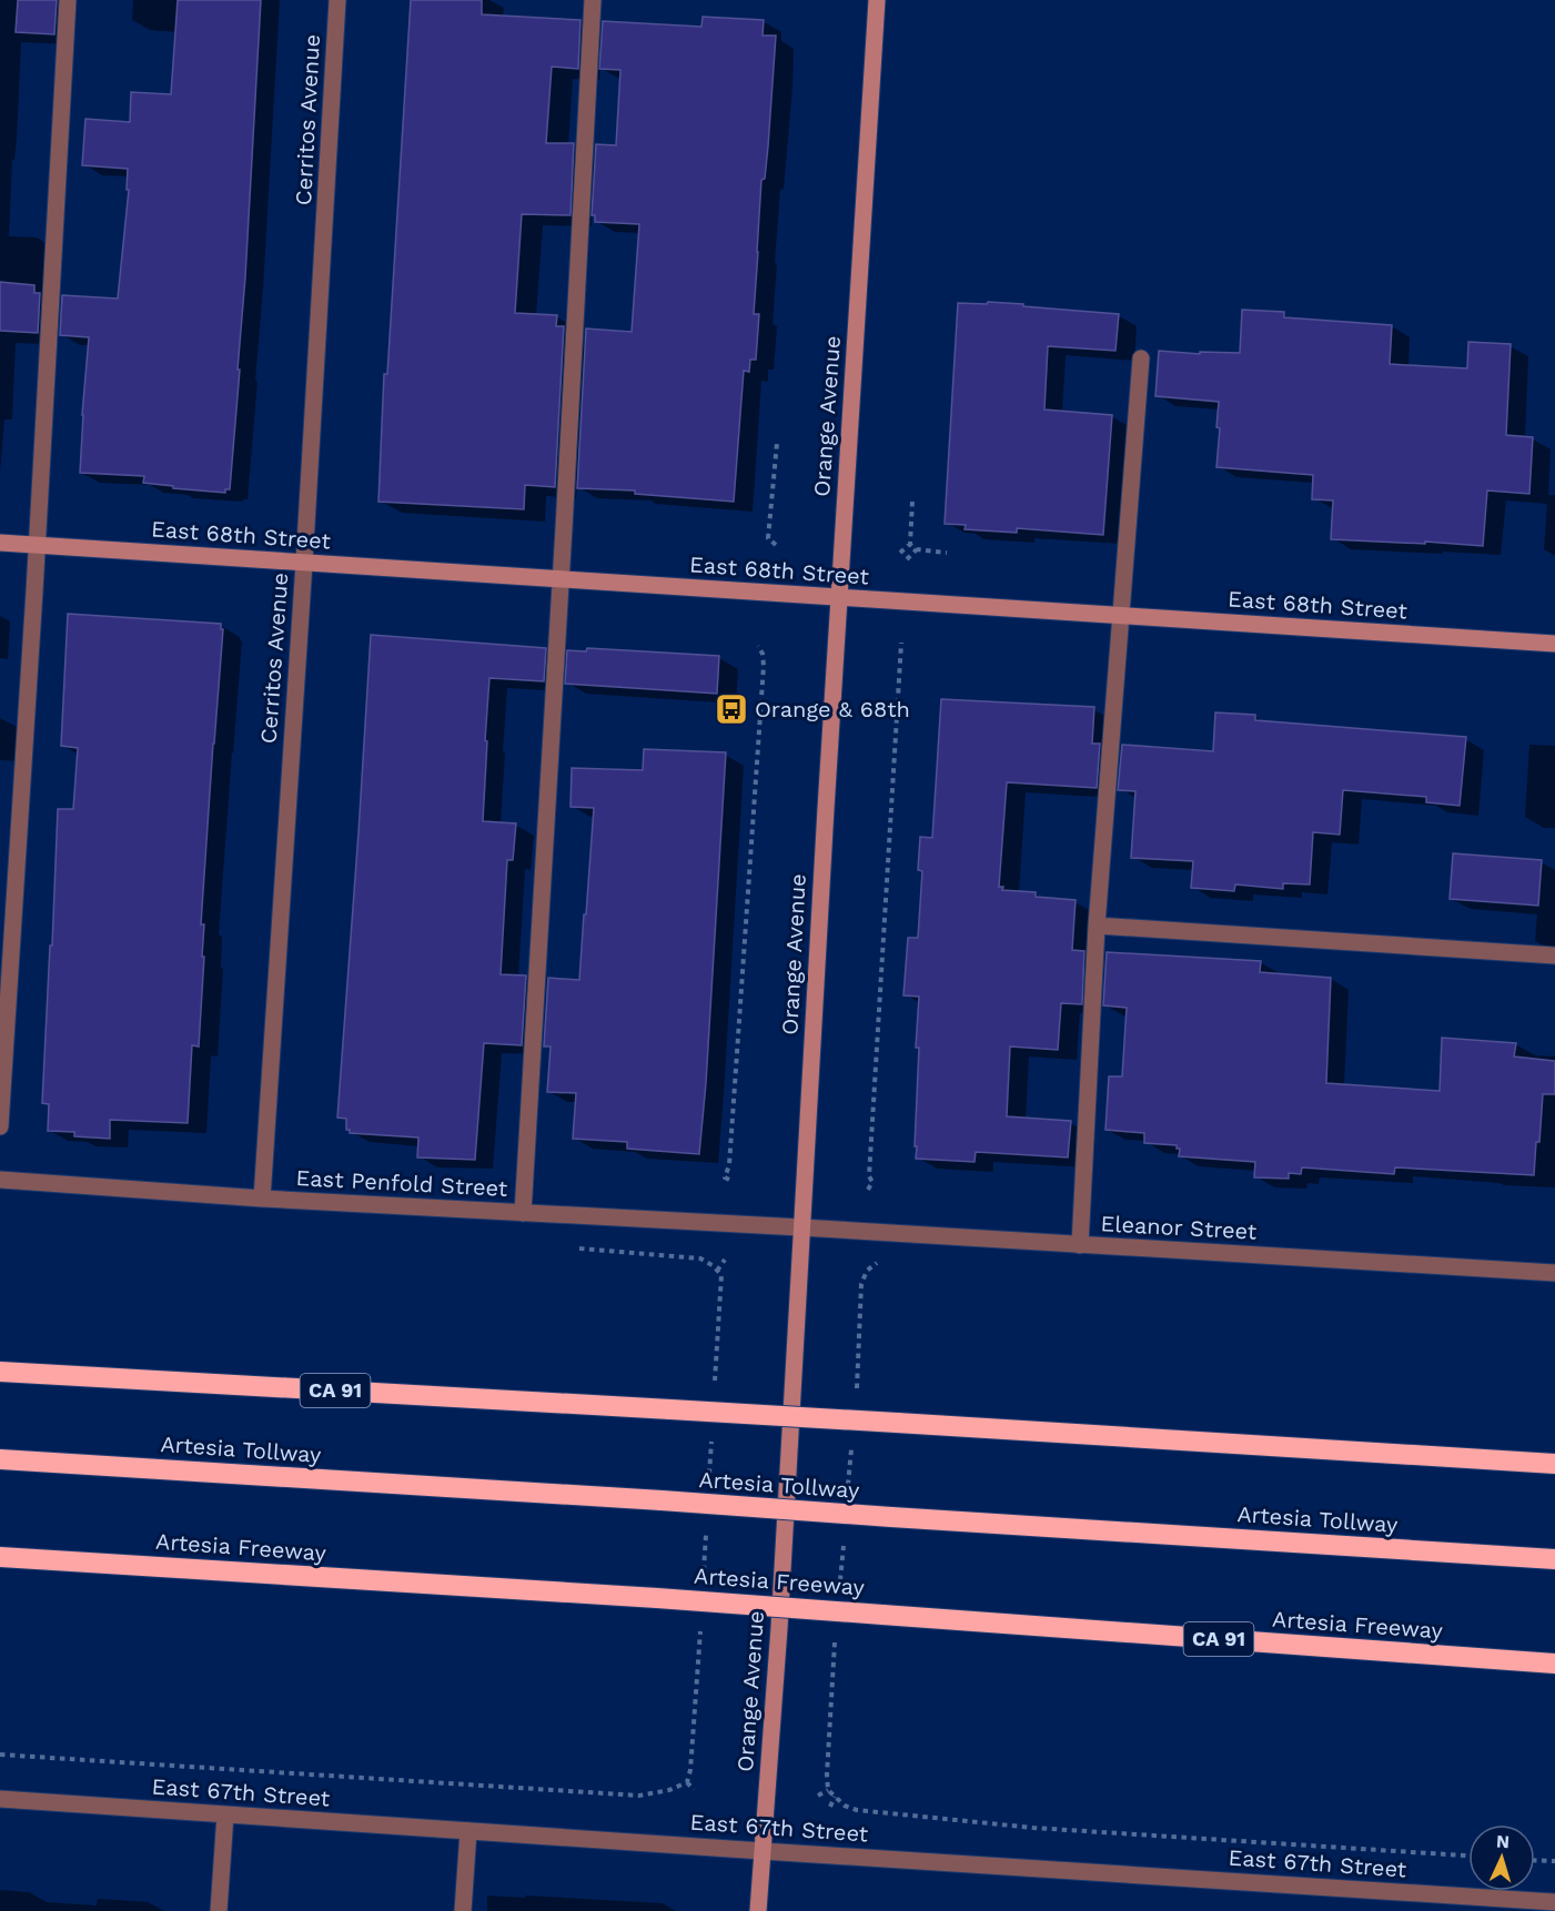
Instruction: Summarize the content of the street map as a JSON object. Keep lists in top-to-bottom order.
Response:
{
  "streets": {
    "highway": ["CA 91", "Artesia Tollway", "Artesia Freeway"],
    "street": [
      "Cerritos Avenue",
      "Orange Avenue",
      "East 68th Street",
      "East Penfold Street",
      "Eleanor Street",
      "East 67th Street"
    ]
  },
  "crossings": [
    ["Cerritos Avenue", "East 68th Street"],
    ["Cerritos Avenue", "East Penfold Street"],
    ["Orange Avenue", "East 68th Street"],
    ["Orange Avenue", "East Penfold Street"],
    ["Orange Avenue", "Eleanor Street"],
    ["Orange Avenue", "East 67th Street"],
    ["East Penfold Street", "Eleanor Street"]
  ],
  "places": {
    "bus stop": ["Orange & 68th"]
  },
  "north": "top"
}
